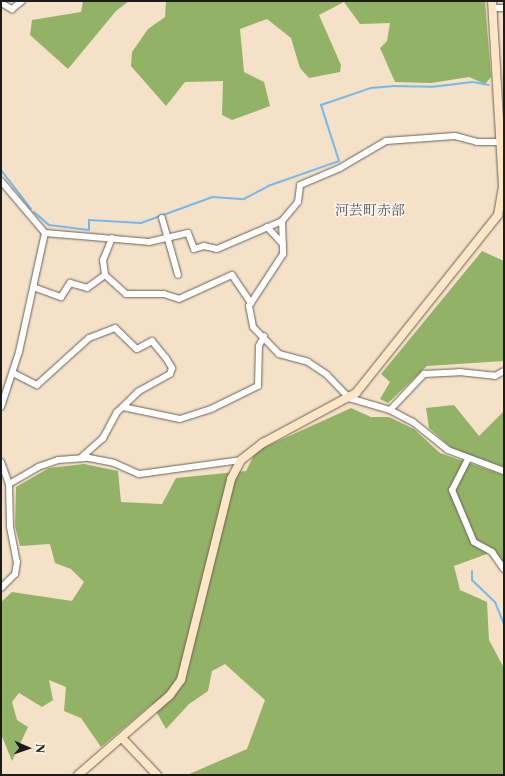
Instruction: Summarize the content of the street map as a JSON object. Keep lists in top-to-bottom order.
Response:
{
  "districts": ["河芸町赤部"],
  "north": "right"
}
